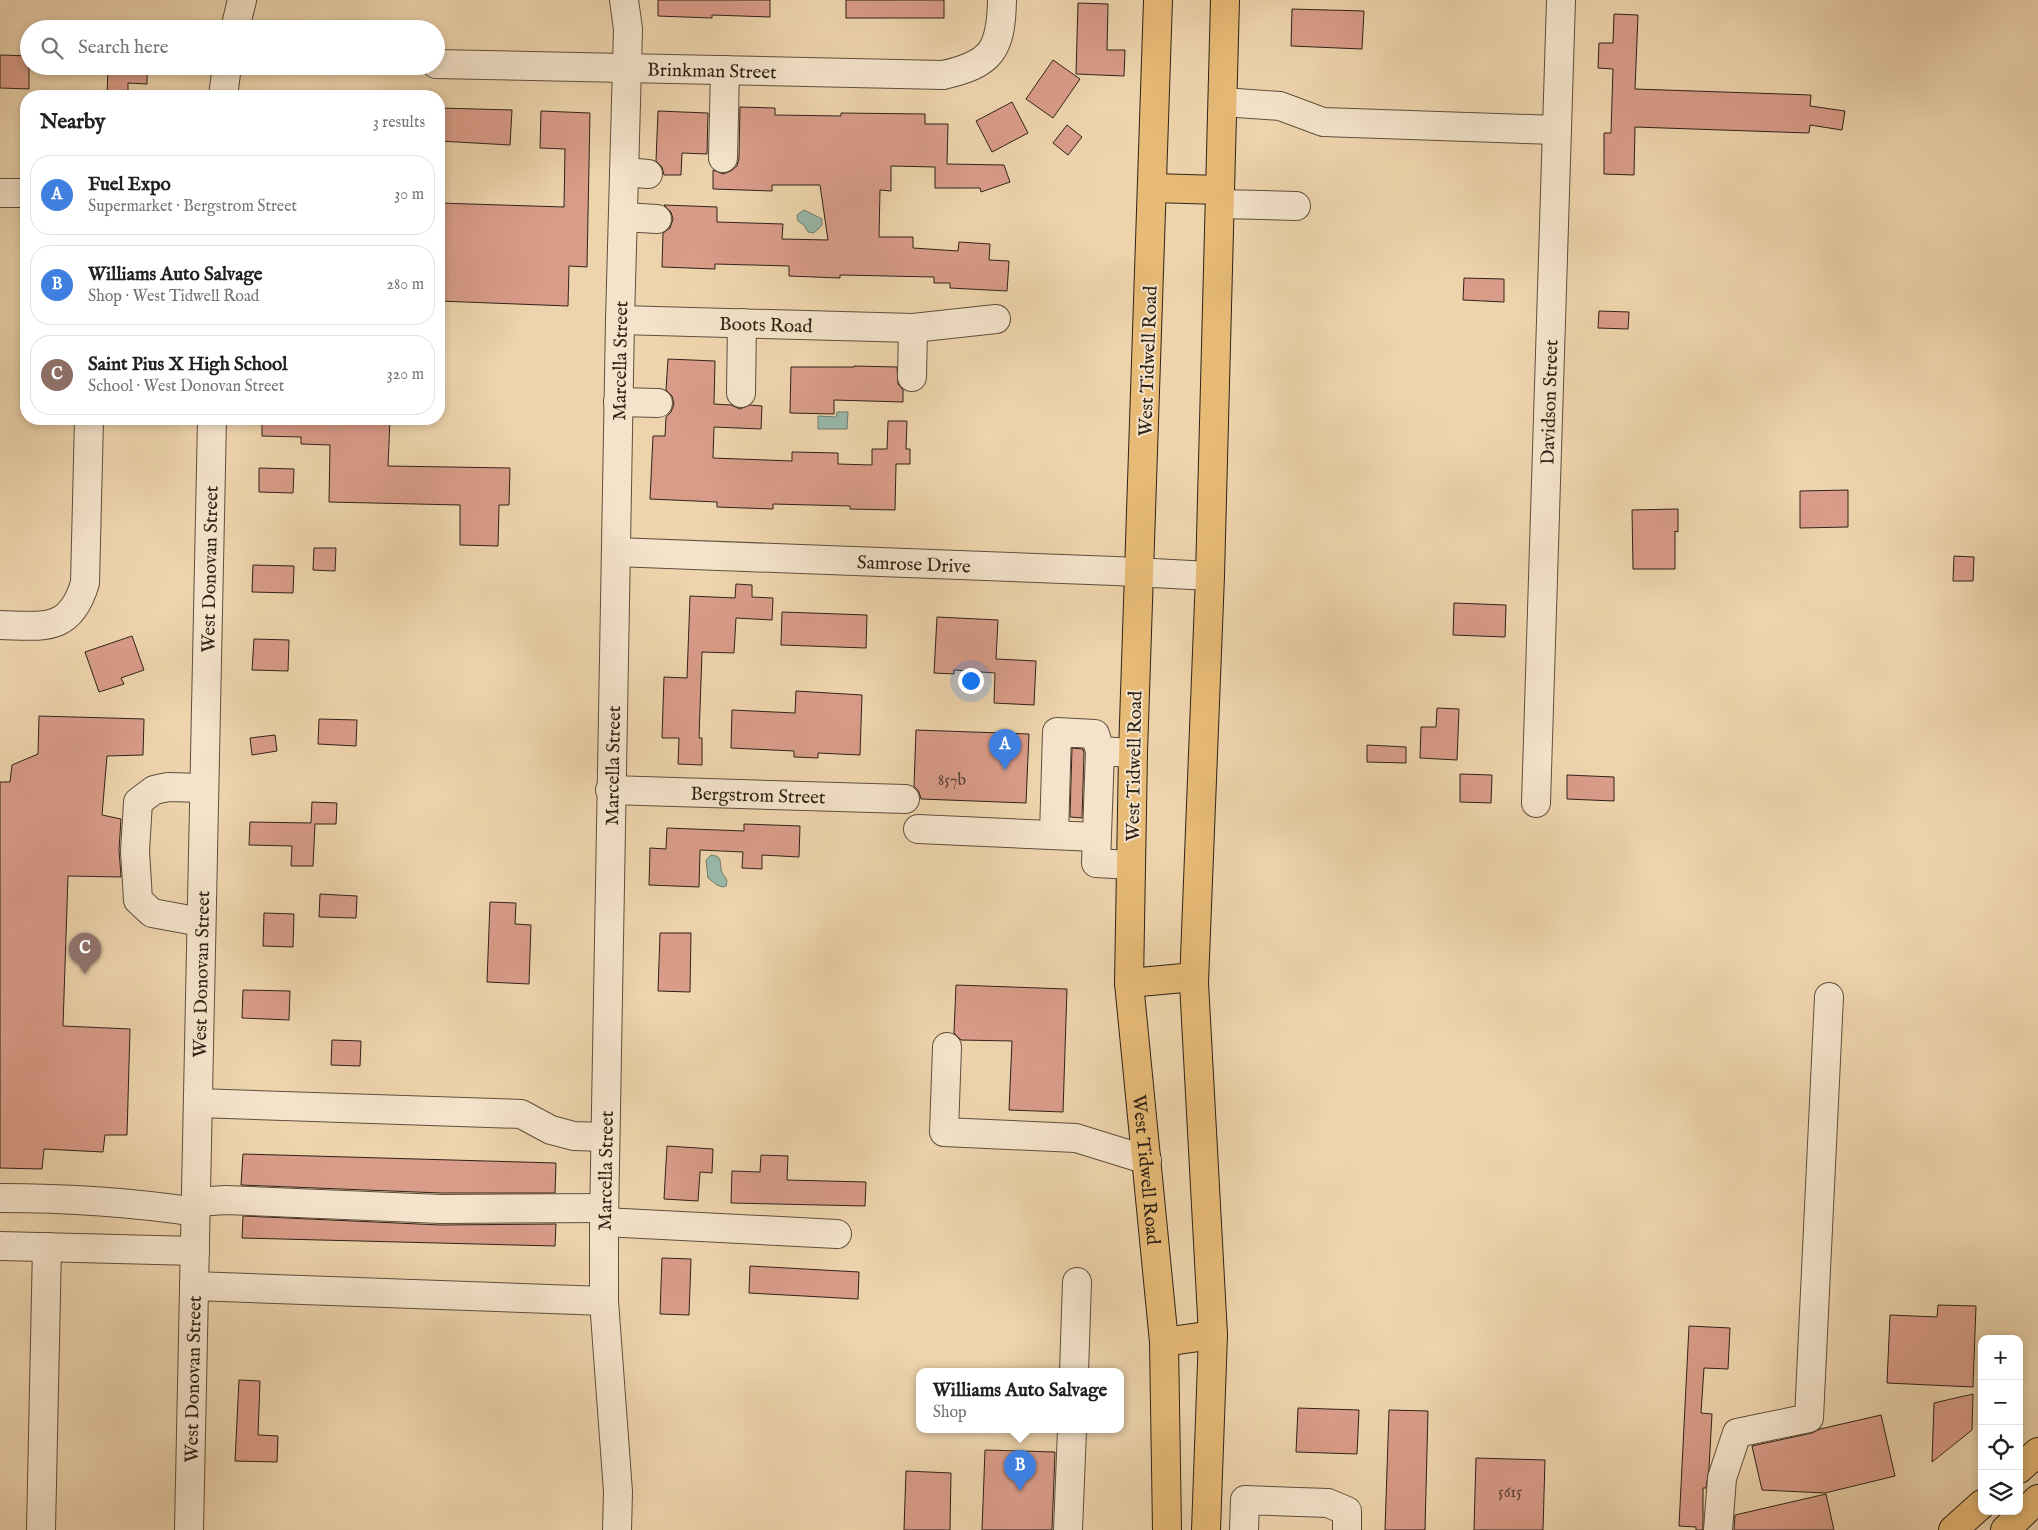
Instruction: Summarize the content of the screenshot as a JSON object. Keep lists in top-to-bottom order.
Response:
{
  "streets": {
    "main road": ["West Tidwell Road"],
    "street": [
      "Brinkman Street",
      "Boots Road",
      "Marcella Street",
      "Davidson Street",
      "Samrose Drive",
      "West Donovan Street",
      "Bergstrom Street"
    ]
  },
  "crossings": [
    ["Brinkman Street", "Marcella Street"],
    ["Boots Road", "Marcella Street"],
    ["Marcella Street", "Samrose Drive"],
    ["Marcella Street", "Bergstrom Street"],
    ["West Tidwell Road", "Samrose Drive"]
  ],
  "house_numbers": ["857b", "5615"],
  "page": {
    "search": "Search here",
    "heading": ["Nearby", "3 results"],
    "list": [
      {
        "mark": "A",
        "name": "Fuel Expo",
        "note": "Supermarket · Bergstrom Street",
        "value": "30 m"
      },
      {
        "mark": "B",
        "name": "Williams Auto Salvage",
        "note": "Shop · West Tidwell Road",
        "value": "280 m"
      },
      {
        "mark": "C",
        "name": "Saint Pius X High School",
        "note": "School · West Donovan Street",
        "value": "320 m"
      }
    ],
    "pins": ["A", "C", "B"],
    "map_buttons": ["+", "−"],
    "popup": ["Williams Auto Salvage", "Shop"]
  }
}
